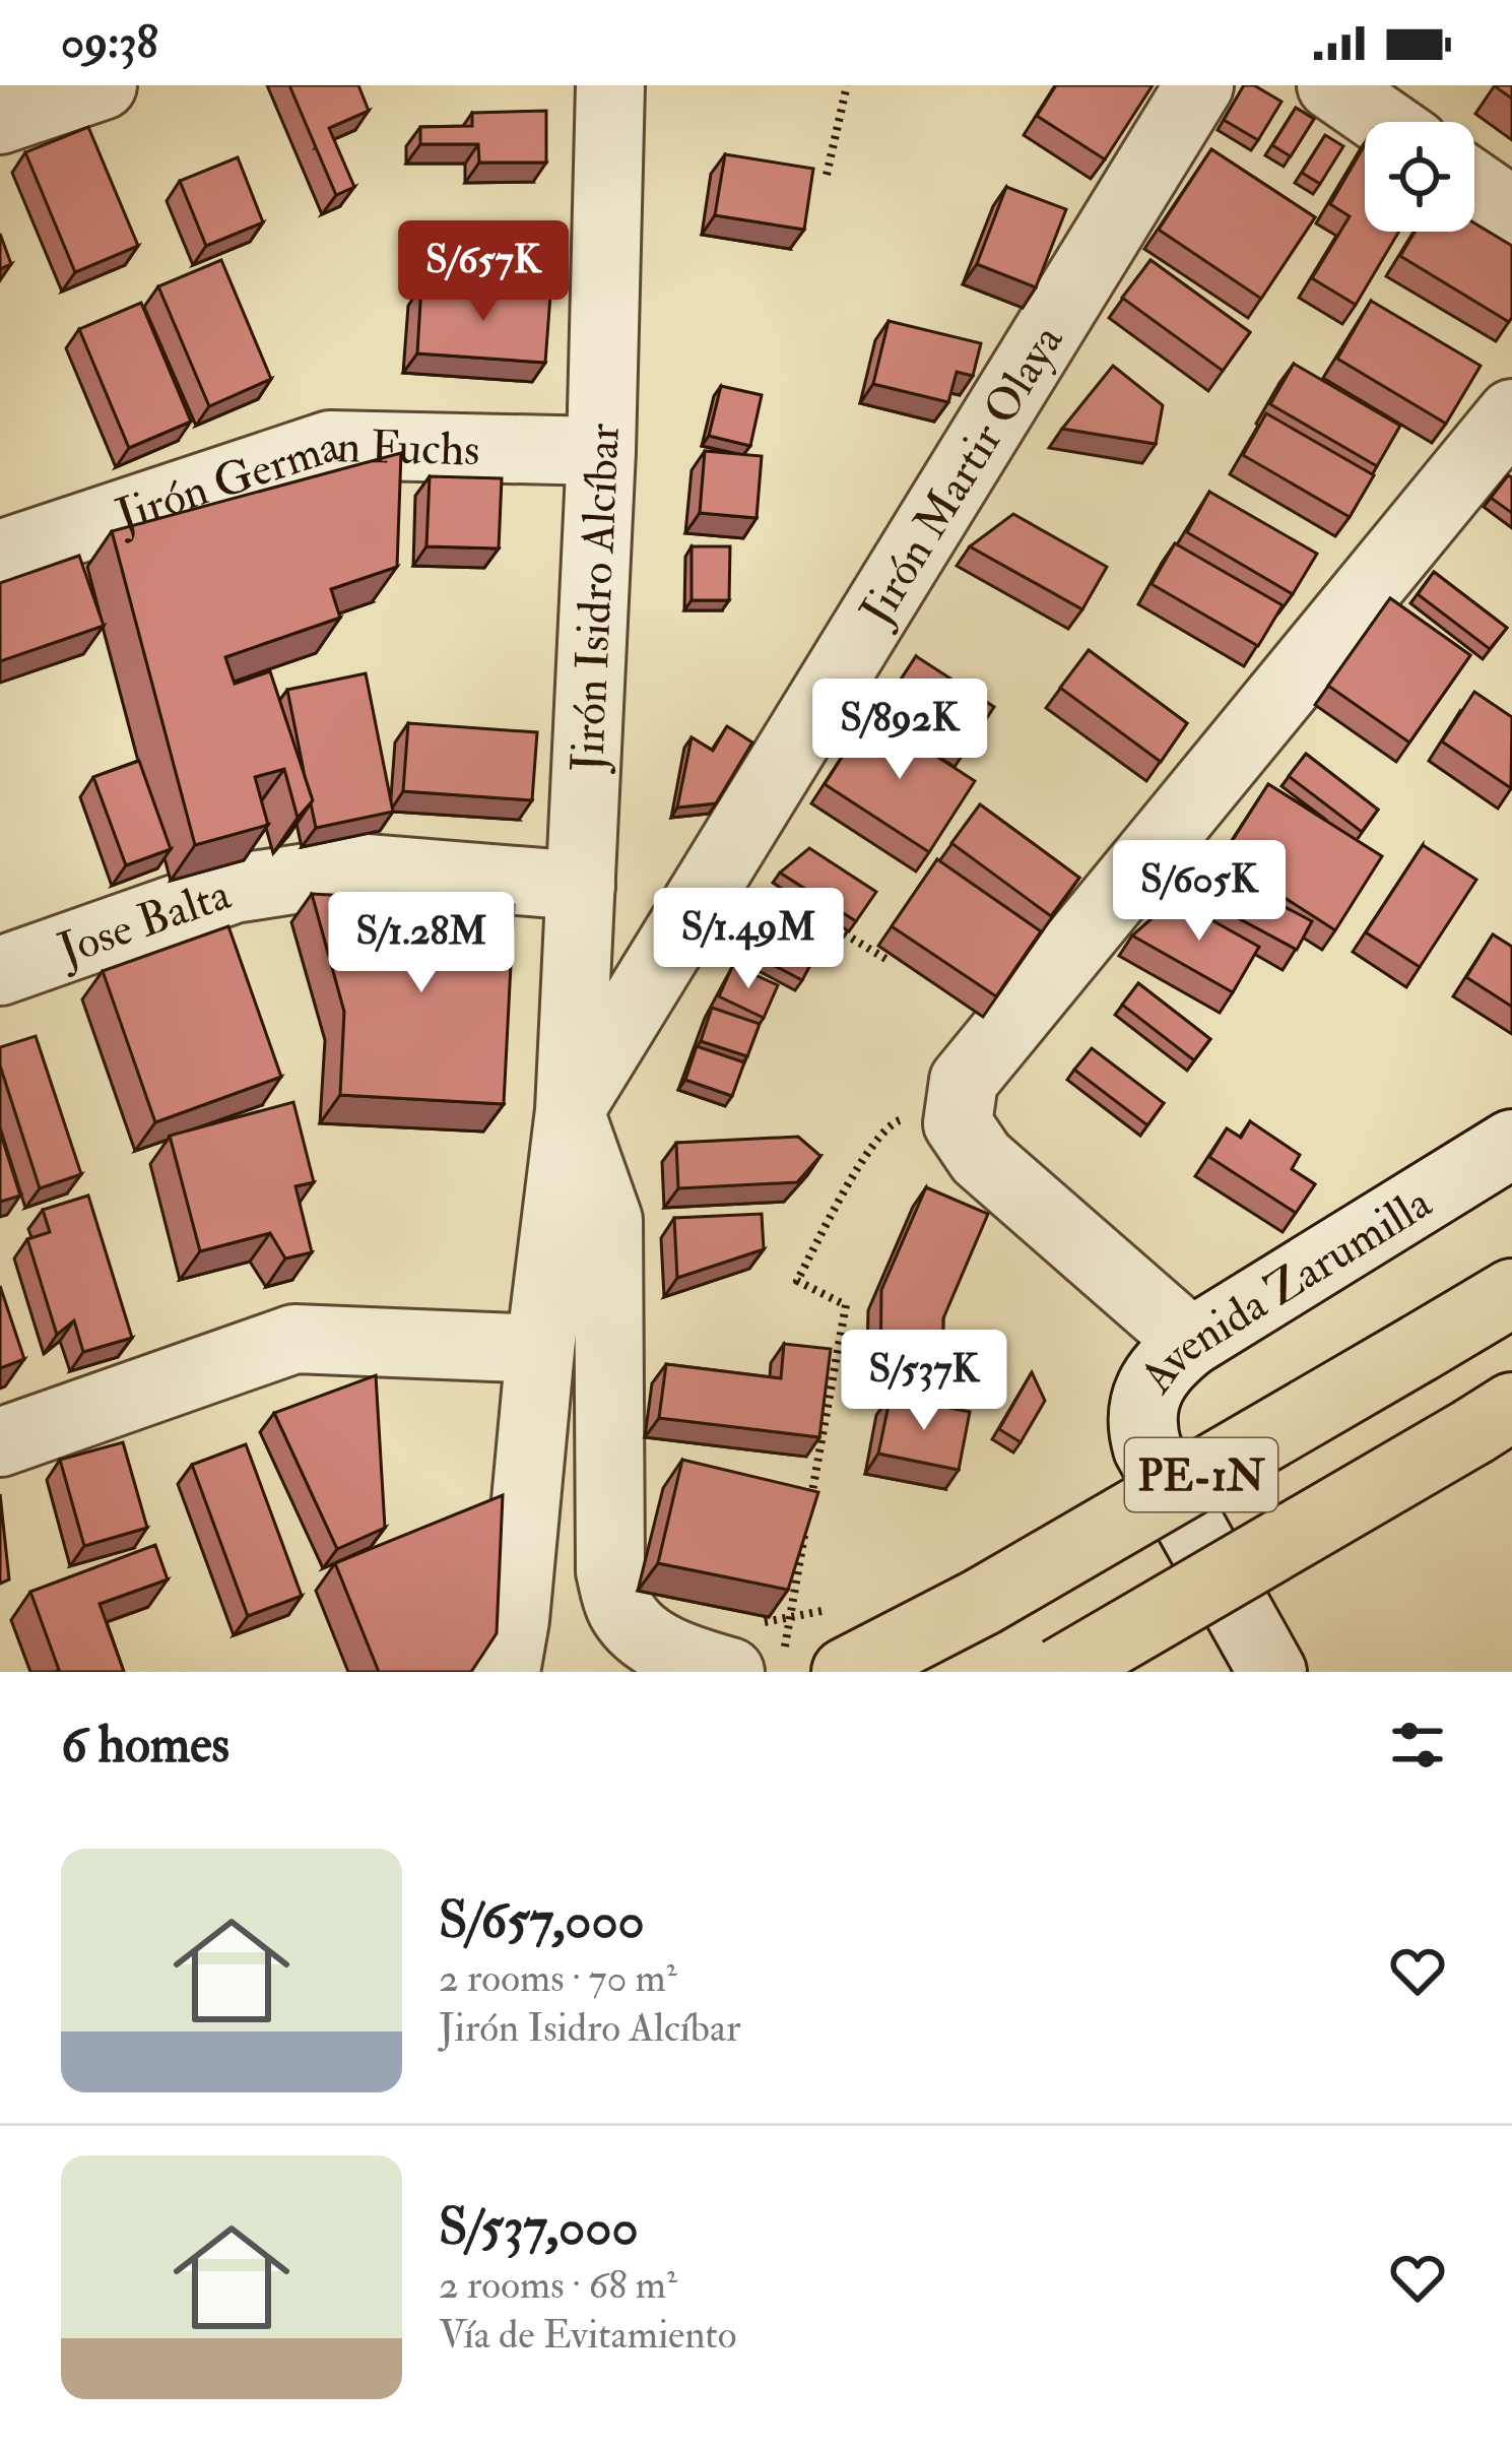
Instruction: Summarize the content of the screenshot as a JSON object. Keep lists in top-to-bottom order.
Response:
{
  "streets": {
    "highway": ["PE-1N"],
    "street": [
      "Jirón Martir Olaya",
      "Jirón German Fuchs",
      "Jirón Isidro Alcíbar",
      "Jose Balta",
      "Avenida Zarumilla"
    ]
  },
  "crossings": [
    ["Jirón Martir Olaya", "Jirón Isidro Alcíbar"],
    ["Jirón German Fuchs", "Jirón Isidro Alcíbar"],
    ["Jirón Isidro Alcíbar", "Jose Balta"],
    ["Jirón Isidro Alcíbar", "PE-1N"]
  ],
  "page": {
    "status": "09:38",
    "price": [
      "S/657K",
      "S/892K",
      "S/605K",
      "S/1.49M",
      "S/1.28M",
      "S/537K"
    ],
    "heading": "6 homes",
    "list": [
      {
        "name": "S/657,000",
        "note": "2 rooms · 70 m² · Jirón Isidro Alcíbar"
      },
      {
        "name": "S/537,000",
        "note": "2 rooms · 68 m² · Vía de Evitamiento"
      }
    ]
  }
}
